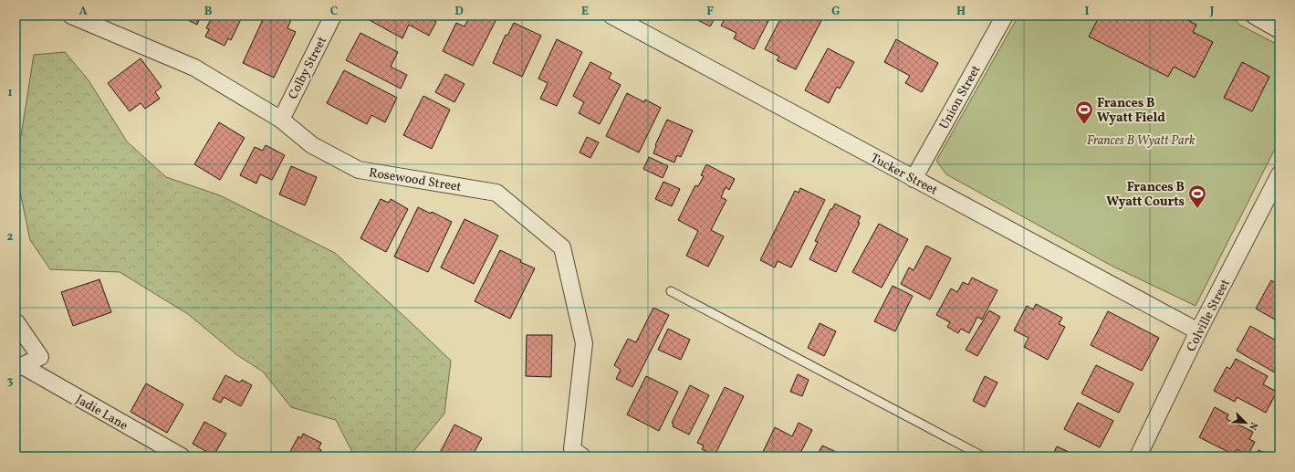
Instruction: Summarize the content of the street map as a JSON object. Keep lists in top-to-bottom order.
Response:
{
  "streets": {
    "street": [
      "Colby Street",
      "Union Street",
      "Tucker Street",
      "Rosewood Street",
      "Colville Street",
      "Jadie Lane"
    ]
  },
  "crossings": [
    ["Colby Street", "Rosewood Street"],
    ["Union Street", "Tucker Street"],
    ["Tucker Street", "Colville Street"]
  ],
  "parks": ["Frances B Wyatt Park"],
  "places": {
    "sports": ["Frances B Wyatt Field", "Frances B Wyatt Courts"]
  },
  "north": "bottom right",
  "grid": {
    "columns": [
      "A",
      "B",
      "C",
      "D",
      "E",
      "F",
      "G",
      "H",
      "I",
      "J"
    ],
    "rows": ["1", "2", "3"]
  }
}
